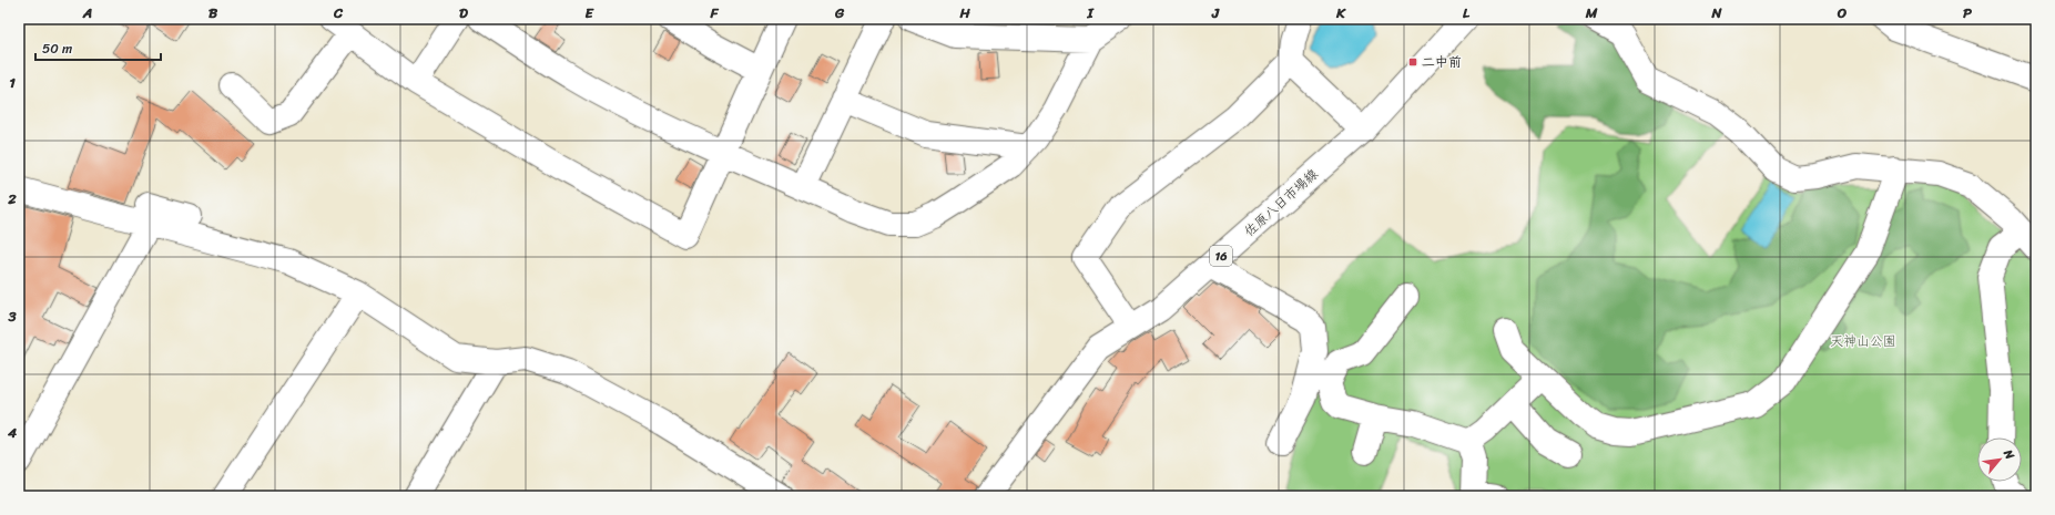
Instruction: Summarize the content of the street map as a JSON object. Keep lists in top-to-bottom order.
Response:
{
  "streets": {
    "street": ["佐原八日市場線", "16"]
  },
  "parks": ["天神山公園"],
  "places": {
    "transit": ["二中前"]
  },
  "scale_bar": "50 m",
  "north": "top right",
  "grid": {
    "columns": [
      "A",
      "B",
      "C",
      "D",
      "E",
      "F",
      "G",
      "H",
      "I",
      "J",
      "K",
      "L",
      "M",
      "N",
      "O",
      "P"
    ],
    "rows": [
      "1",
      "2",
      "3",
      "4"
    ]
  }
}
